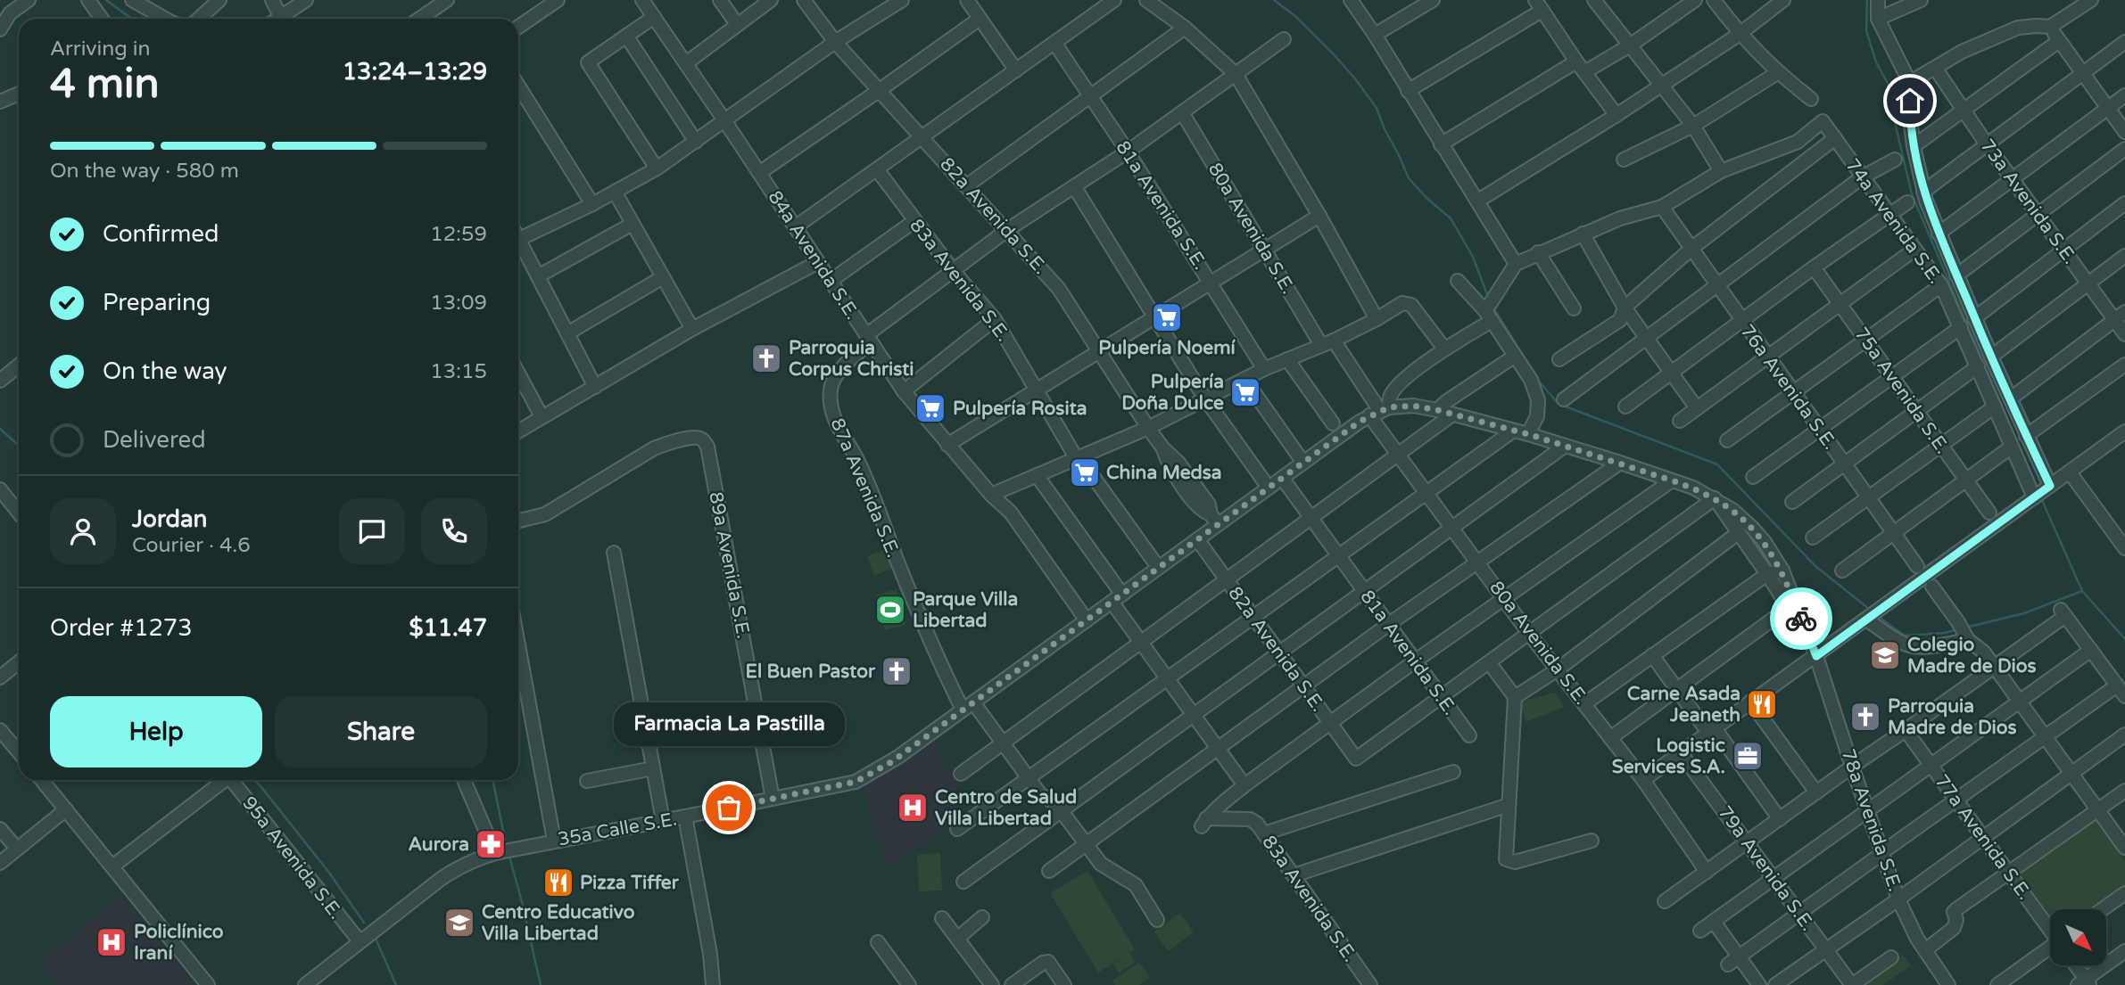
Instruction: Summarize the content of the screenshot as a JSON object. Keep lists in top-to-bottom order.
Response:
{
  "streets": {
    "street": [
      "73a Avenida S.E.",
      "81a Avenida S.E.",
      "82a Avenida S.E.",
      "74a Avenida S.E.",
      "80a Avenida S.E.",
      "84a Avenida S.E.",
      "83a Avenida S.E.",
      "76a Avenida S.E.",
      "75a Avenida S.E.",
      "87a Avenida S.E.",
      "89a Avenida S.E.",
      "78a Avenida S.E.",
      "35a Calle S.E.",
      "77a Avenida S.E.",
      "95a Avenida S.E.",
      "79a Avenida S.E."
    ]
  },
  "crossings": [
    ["81a Avenida S.E.", "82a Avenida S.E."],
    ["81a Avenida S.E.", "87a Avenida S.E."],
    ["81a Avenida S.E.", "35a Calle S.E."],
    ["82a Avenida S.E.", "87a Avenida S.E."],
    ["82a Avenida S.E.", "35a Calle S.E."],
    ["80a Avenida S.E.", "87a Avenida S.E."],
    ["80a Avenida S.E.", "78a Avenida S.E."],
    ["80a Avenida S.E.", "35a Calle S.E."],
    ["84a Avenida S.E.", "87a Avenida S.E."],
    ["84a Avenida S.E.", "35a Calle S.E."],
    ["83a Avenida S.E.", "87a Avenida S.E."],
    ["87a Avenida S.E.", "35a Calle S.E."],
    ["89a Avenida S.E.", "35a Calle S.E."],
    ["78a Avenida S.E.", "35a Calle S.E."],
    ["35a Calle S.E.", "95a Avenida S.E."]
  ],
  "places": {
    "supermarket": [
      "Pulpería Noemí",
      "Pulpería Doña Dulce",
      "Pulpería Rosita",
      "China Medsa"
    ],
    "church": ["Parroquia Corpus Christi", "El Buen Pastor", "Parroquia Madre de Dios"],
    "sports": ["Parque Villa Libertad"],
    "school or university": ["Colegio Madre de Dios", "Centro Educativo Villa Libertad"],
    "restaurant": ["Carne Asada Jeaneth", "Pizza Tiffer"],
    "office": ["Logistic Services S.A."],
    "other": ["Farmacia La Pastilla"],
    "hospital": ["Centro de Salud Villa Libertad", "Policlínico Iraní"],
    "pharmacy": ["Aurora"]
  },
  "north": "bottom right",
  "page": {
    "heading": ["4 min", "Arriving in", "13:24–13:29"],
    "panel": [
      "Jordan",
      "Courier · 4.6",
      "Order #1273",
      "$11.47"
    ],
    "bar": "On the way · 580 m",
    "list": [
      ["Confirmed", "12:59"],
      ["Preparing", "13:09"],
      ["On the way", "13:15"],
      "Delivered"
    ],
    "buttons": ["Help", "Share"],
    "bubble": "Farmacia La Pastilla"
  }
}
